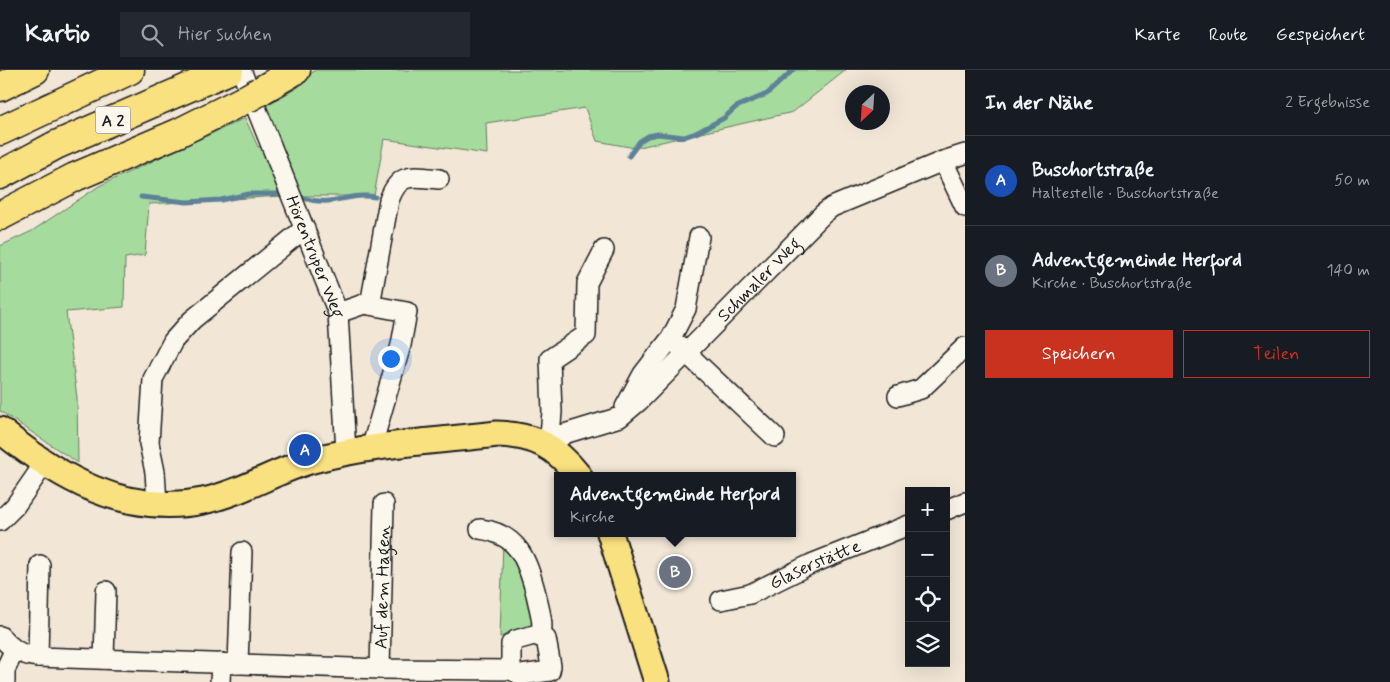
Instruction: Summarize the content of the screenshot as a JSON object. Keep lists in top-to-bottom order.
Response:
{
  "streets": {
    "highway": ["A 2"],
    "street": [
      "Hörentruper Weg",
      "Schmaler Weg",
      "Glaserstätte",
      "Auf dem Hagen"
    ]
  },
  "north": "bottom left",
  "page": {
    "header": "Kartio",
    "search": "Hier suchen",
    "nav": ["Karte", "Route", "Gespeichert"],
    "heading": ["In der Nähe", "2 Ergebnisse"],
    "list": [
      {
        "mark": "A",
        "name": "Buschortstraße",
        "note": "Haltestelle · Buschortstraße",
        "value": "50 m"
      },
      {
        "mark": "B",
        "name": "Adventgemeinde Herford",
        "note": "Kirche · Buschortstraße",
        "value": "140 m"
      }
    ],
    "buttons": ["Speichern", "Teilen"],
    "pins": ["A", "B"],
    "popup": ["Adventgemeinde Herford", "Kirche"],
    "map_buttons": ["+", "−"]
  }
}
